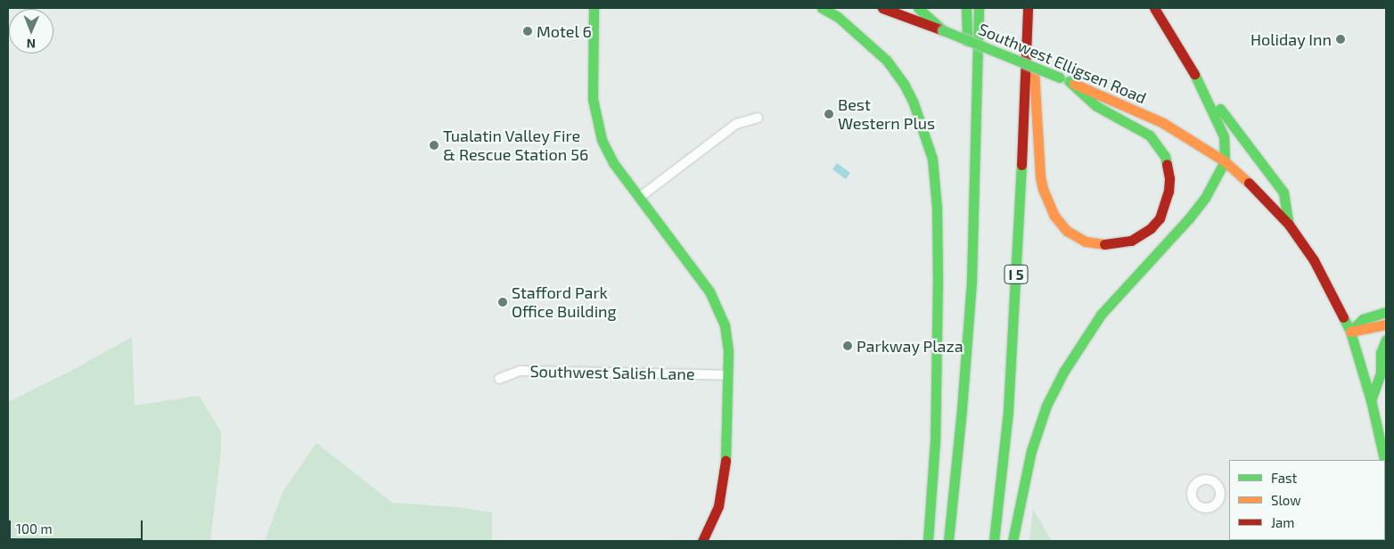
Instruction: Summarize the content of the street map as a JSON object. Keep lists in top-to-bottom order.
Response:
{
  "streets": {
    "main road": ["Southwest Elligsen Road", "I 5"],
    "street": ["Southwest Salish Lane"]
  },
  "crossings": [
    ["Southwest Elligsen Road", "I 5"]
  ],
  "places": [
    "Motel 6",
    "Holiday Inn",
    "Best Western Plus",
    "Tualatin Valley Fire & Rescue Station 56",
    "Stafford Park Office Building",
    "Parkway Plaza"
  ],
  "legend": ["Fast", "Slow", "Jam"],
  "scale_bar": "100 m",
  "north": "bottom"
}
